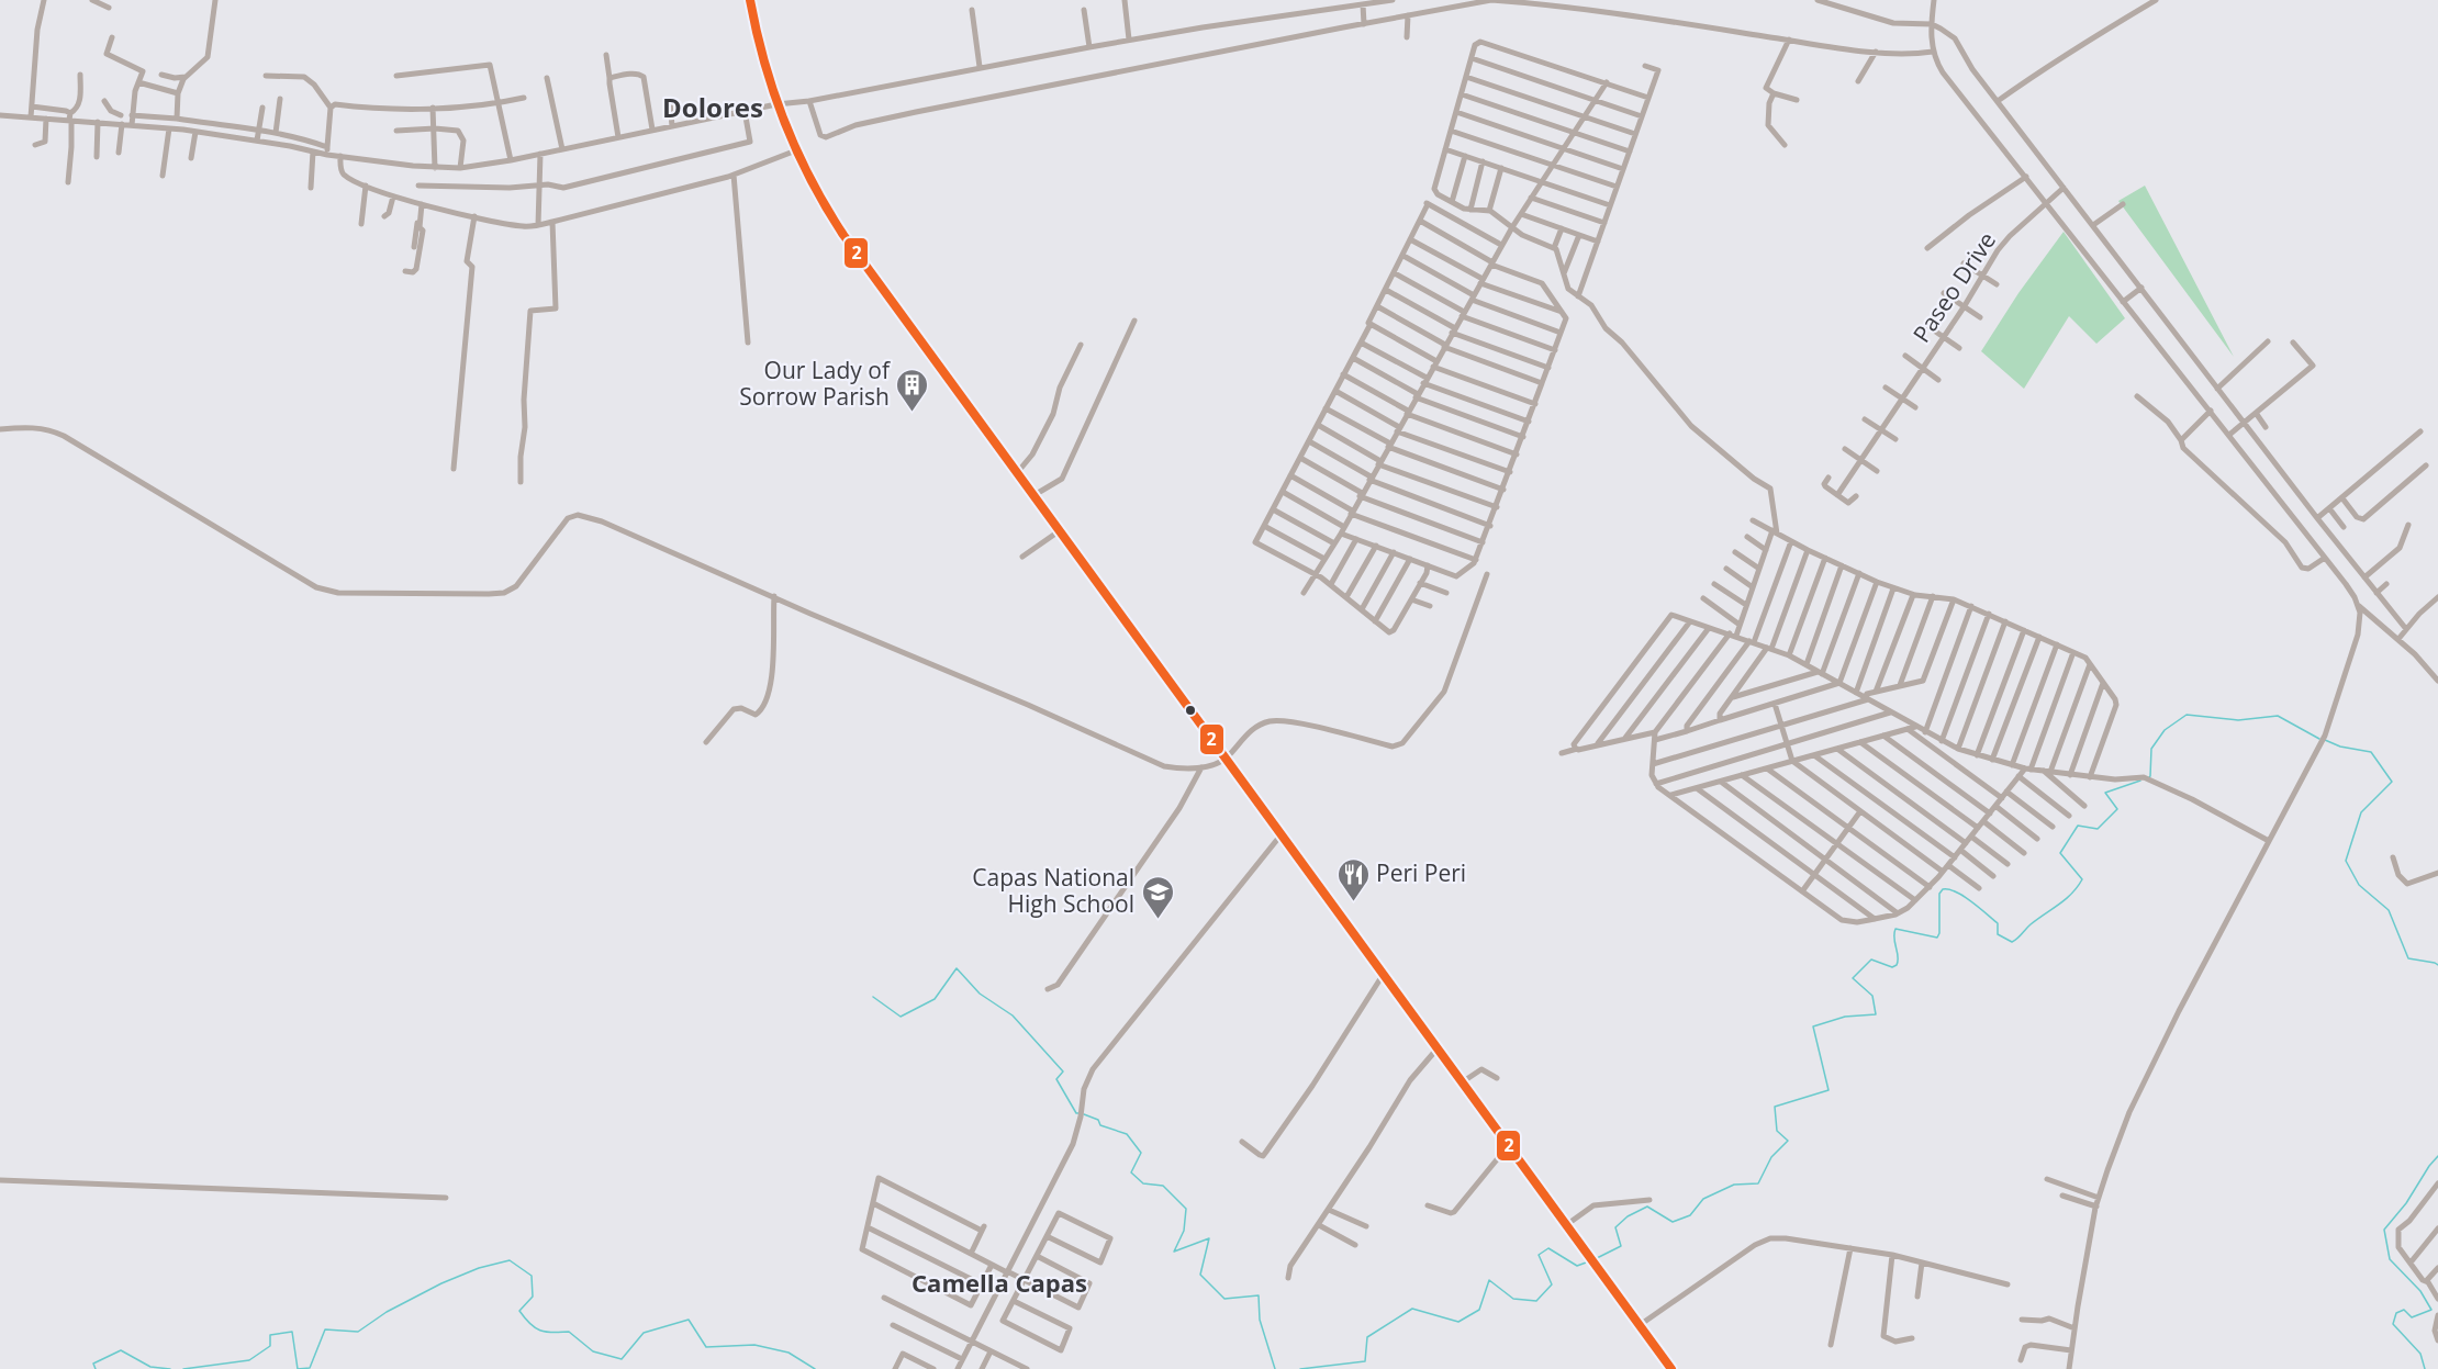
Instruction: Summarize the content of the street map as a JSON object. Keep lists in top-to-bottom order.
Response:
{
  "streets": {
    "street": ["Paseo Drive"]
  },
  "districts": ["Dolores", "Camella Capas"],
  "places": {
    "building": ["Our Lady of Sorrow Parish"],
    "restaurant": ["Peri Peri"],
    "school or university": ["Capas National High School"]
  },
  "lines": ["transit line 2"]
}
